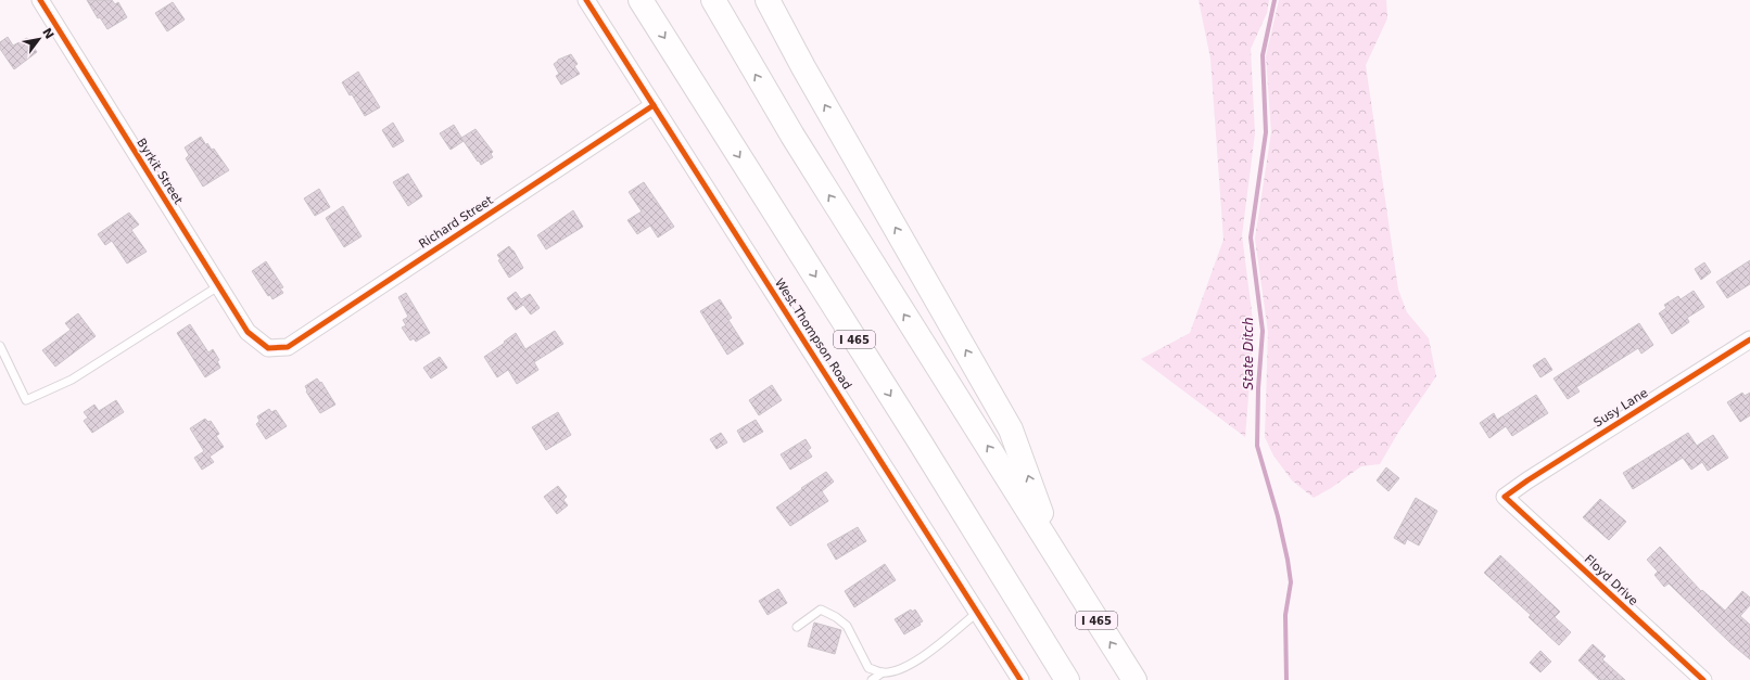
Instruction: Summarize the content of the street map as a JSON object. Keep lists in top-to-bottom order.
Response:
{
  "streets": {
    "highway": ["I 465"],
    "street": [
      "Byrkit Street",
      "Richard Street",
      "West Thompson Road",
      "Susy Lane",
      "Floyd Drive"
    ]
  },
  "crossings": [
    ["Byrkit Street", "Richard Street"],
    ["Richard Street", "West Thompson Road"],
    ["Susy Lane", "Floyd Drive"]
  ],
  "water": ["State Ditch"],
  "north": "top right"
}
